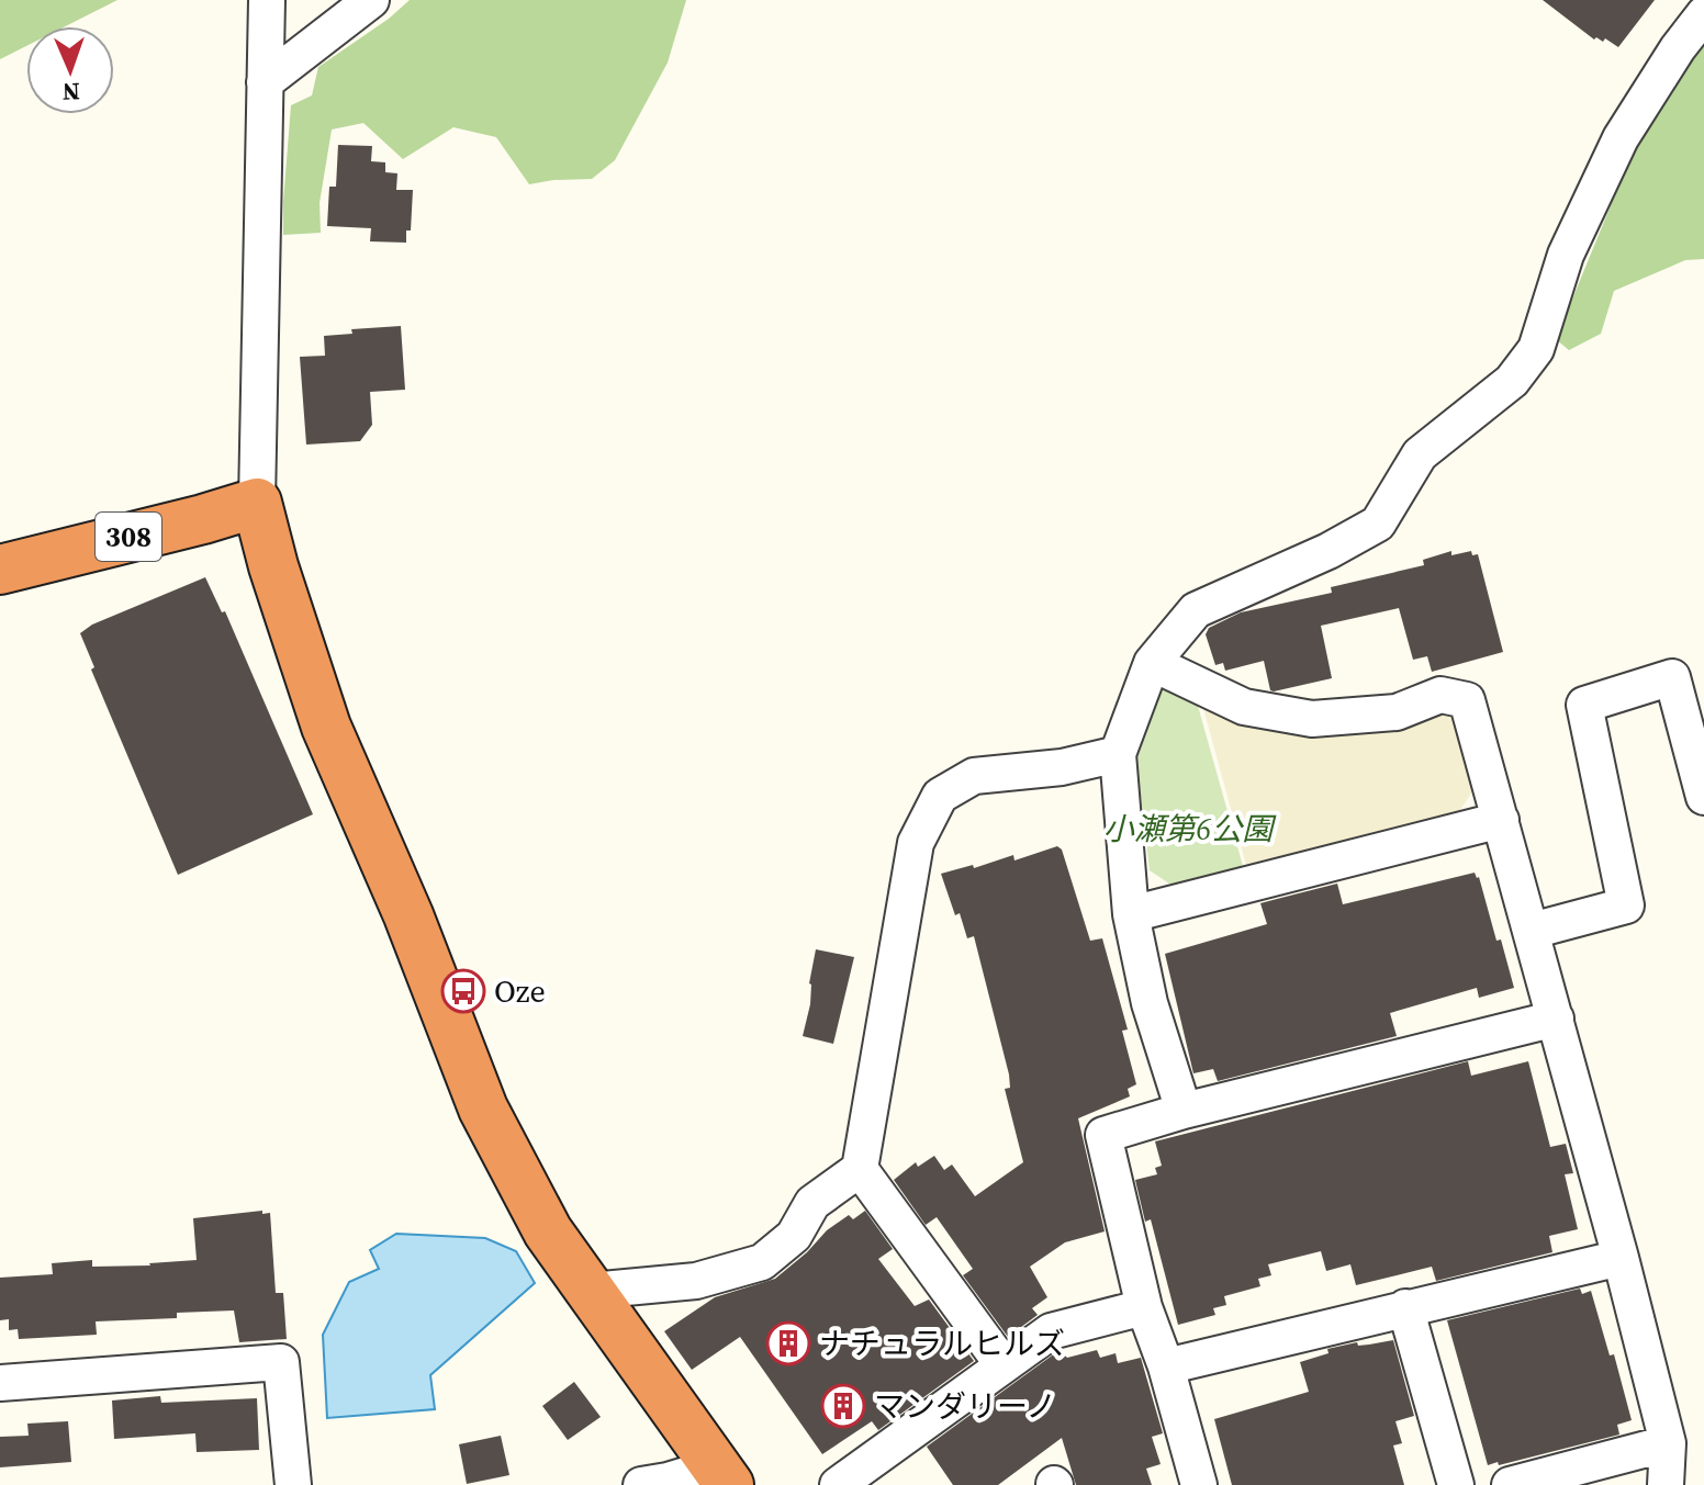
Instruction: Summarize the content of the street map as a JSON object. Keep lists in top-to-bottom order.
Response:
{
  "streets": {
    "highway": ["308"]
  },
  "parks": ["小瀬第6公園"],
  "places": {
    "bus stop": ["Oze"],
    "building": ["ナチュラルヒルズ", "マンダリーノ"]
  },
  "north": "bottom"
}
